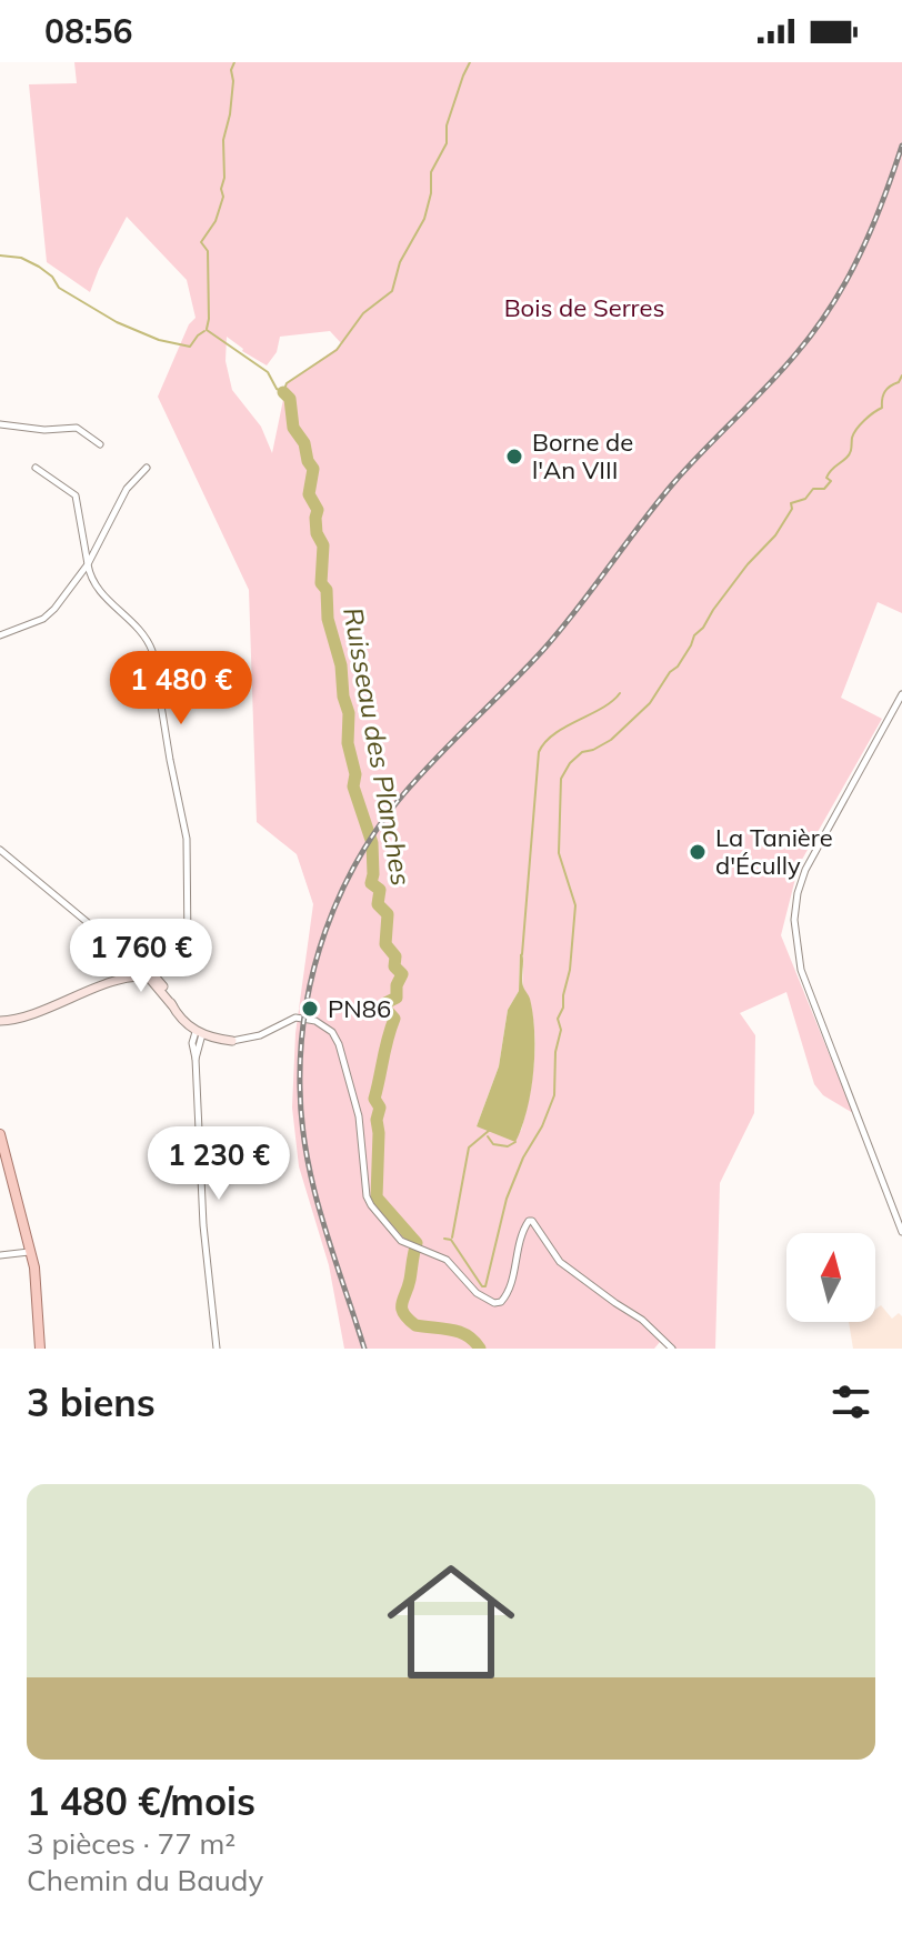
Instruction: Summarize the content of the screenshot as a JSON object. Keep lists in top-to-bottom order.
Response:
{
  "water": ["Ruisseau des Planches"],
  "parks": ["Bois de Serres"],
  "places": ["Borne de l'An VIII", "La Tanière d'Écully", "PN86"],
  "north": "top",
  "page": {
    "status": "08:56",
    "price": ["1 480 €", "1 760 €", "1 230 €"],
    "heading": "3 biens",
    "list": [
      {
        "name": "1 480 €/mois",
        "note": "3 pièces · 77 m² · Chemin du Baudy"
      }
    ]
  }
}
